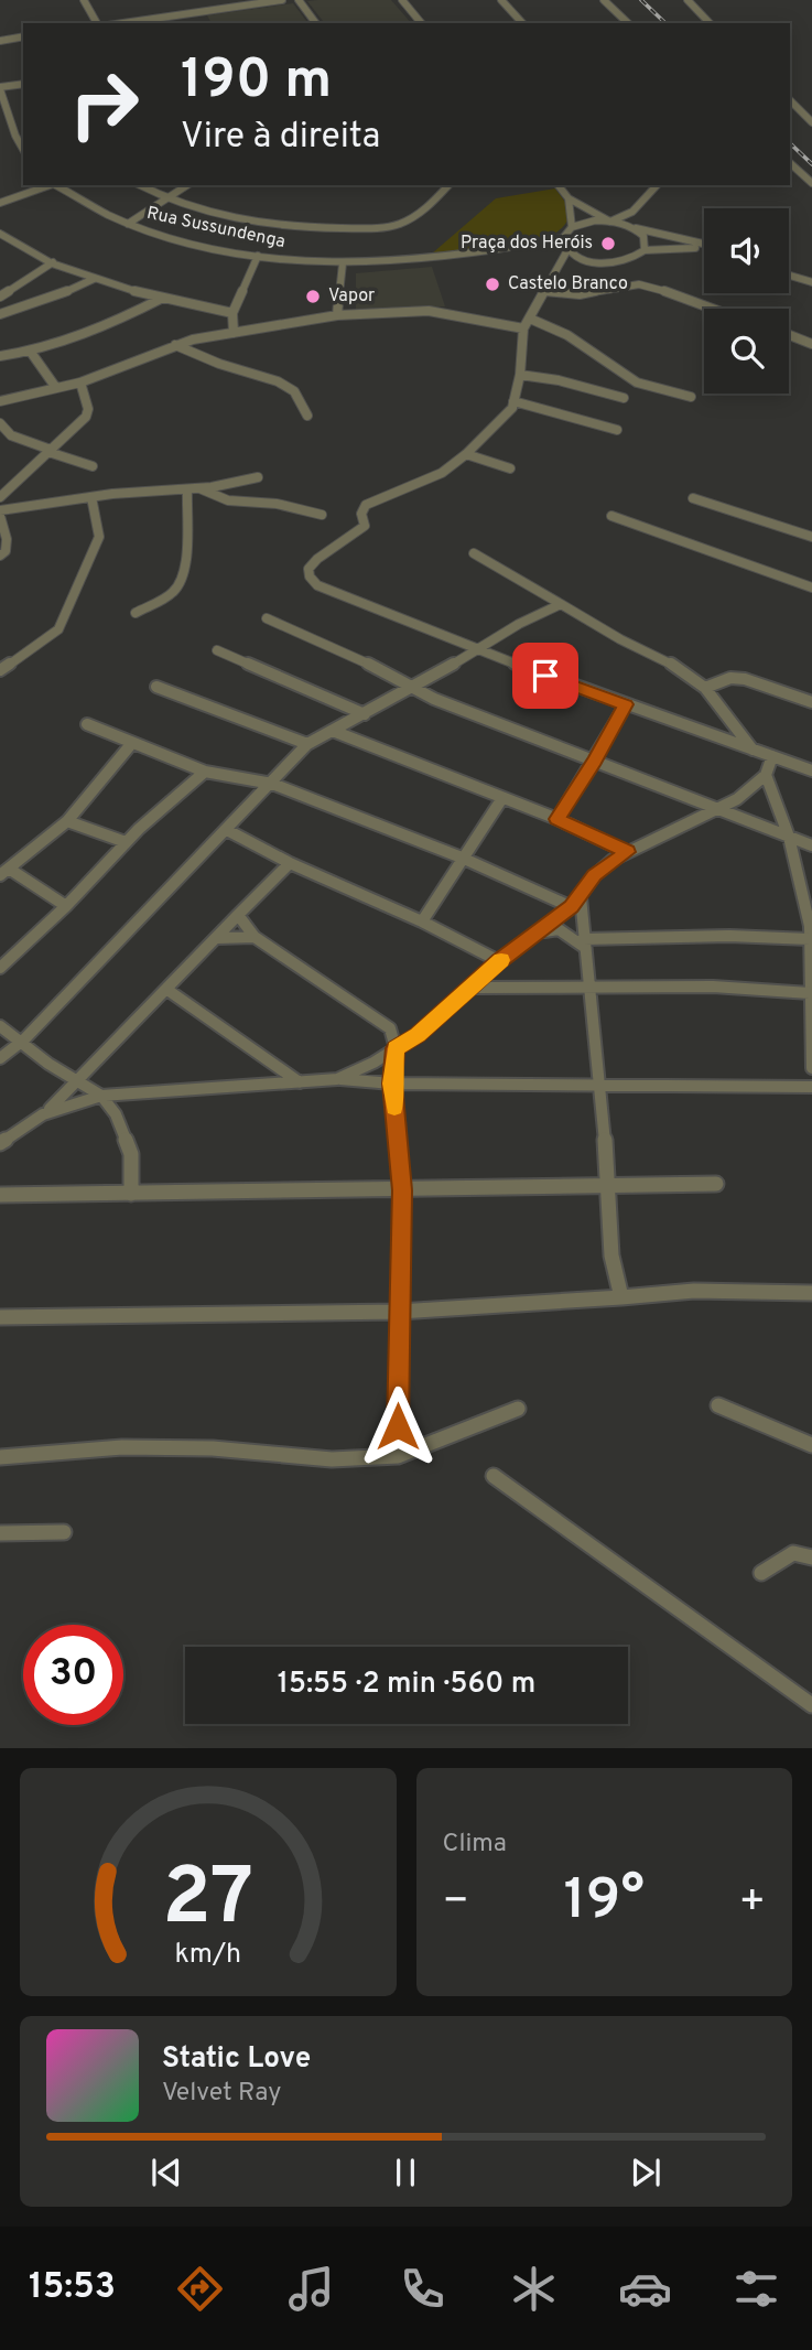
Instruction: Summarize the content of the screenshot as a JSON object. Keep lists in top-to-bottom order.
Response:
{
  "streets": {
    "street": ["Rua Sussundenga"]
  },
  "places": ["Praça dos Heróis", "Castelo Branco", "Vapor"],
  "page": {
    "turn": ["190 m", "Vire à direita"],
    "limit": "30",
    "trip": "15:55 · 2 min · 560 m",
    "tile": "Clima",
    "heat": ["−", "19°", "+"],
    "song": ["Static Love", "Velvet Ray"],
    "tabs": "15:53",
    "gauge": ["27", "km/h"]
  }
}
